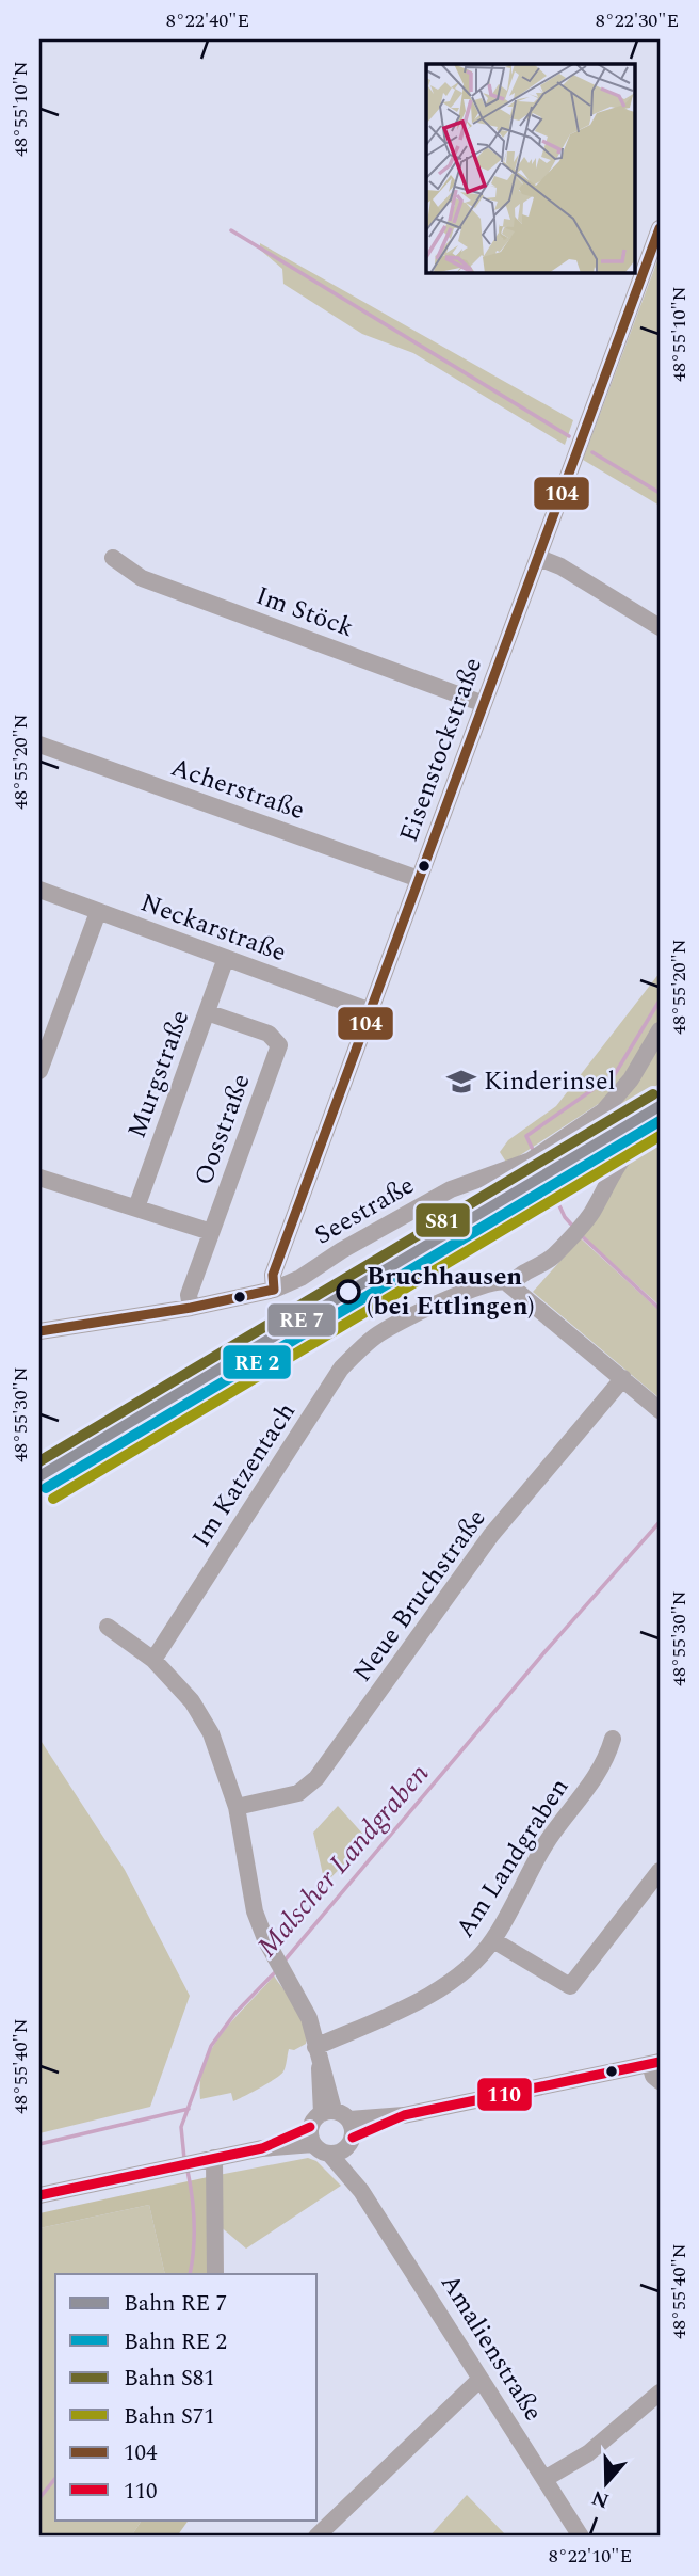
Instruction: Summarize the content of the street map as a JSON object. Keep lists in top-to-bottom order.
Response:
{
  "streets": {
    "street": [
      "Im Stöck",
      "Eisenstockstraße",
      "Acherstraße",
      "Neckarstraße",
      "Murgstraße",
      "Oosstraße",
      "Seestraße",
      "Im Katzentach",
      "Neue Bruchstraße",
      "Am Landgraben",
      "Amalienstraße"
    ]
  },
  "crossings": [
    ["Im Stöck", "Eisenstockstraße"],
    ["Eisenstockstraße", "Acherstraße"],
    ["Eisenstockstraße", "Neckarstraße"],
    ["Eisenstockstraße", "Seestraße"],
    ["Neckarstraße", "Murgstraße"],
    ["Murgstraße", "Oosstraße"],
    ["Oosstraße", "Seestraße"]
  ],
  "water": ["Malscher Landgraben"],
  "places": {
    "school or university": ["Kinderinsel"],
    "other": ["Bruchhausen (bei Ettlingen)"]
  },
  "lines": [
    "transit line 104",
    "rail line S81",
    "rail line S71",
    "transit line 110"
  ],
  "legend": [
    "Bahn RE 7",
    "Bahn RE 2",
    "Bahn S81",
    "Bahn S71",
    "104",
    "110"
  ],
  "north": "bottom",
  "coordinates": [
    "8°22'40\"E",
    "8°22'30\"E",
    "48°55'10\"N",
    "48°55'20\"N",
    "48°55'30\"N",
    "48°55'40\"N",
    "8°22'10\"E"
  ]
}
